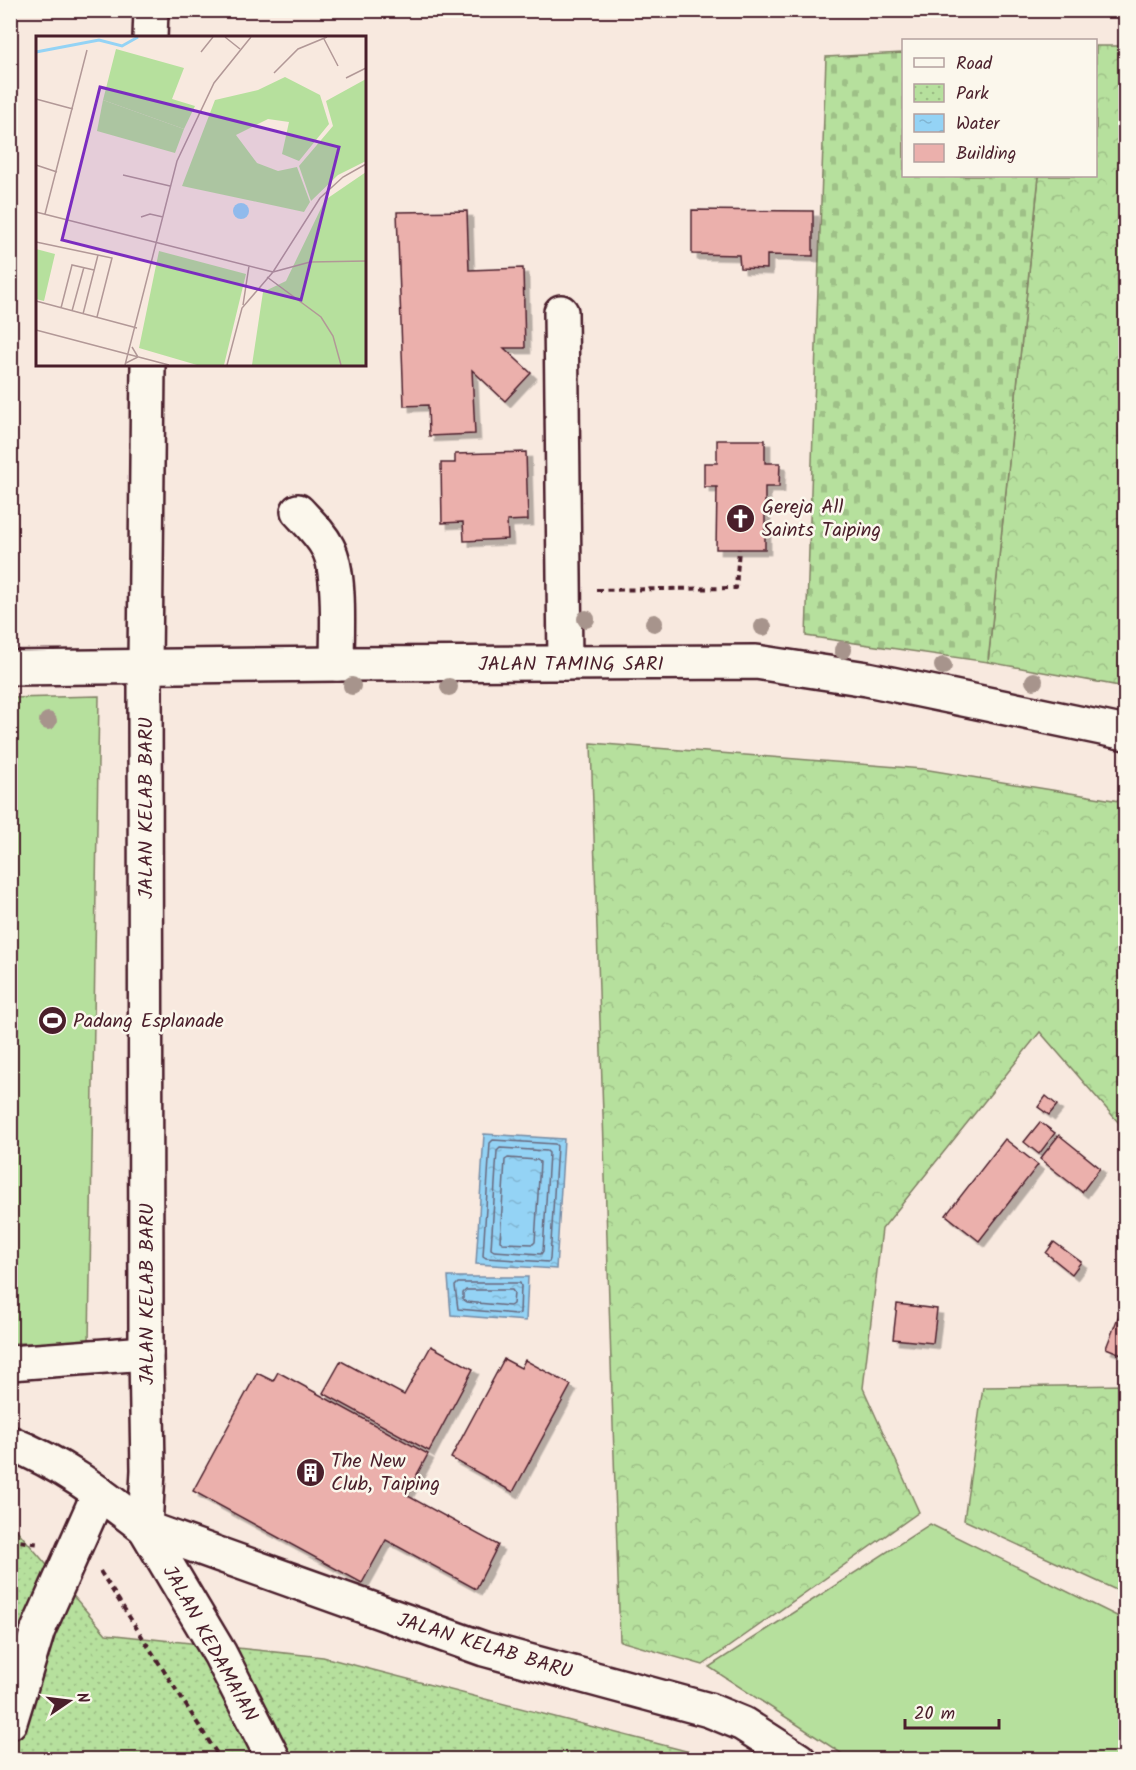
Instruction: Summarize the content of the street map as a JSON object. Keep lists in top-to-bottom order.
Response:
{
  "streets": {
    "street": ["JALAN TAMING SARI", "JALAN KELAB BARU", "JALAN KEDAMAIAN"]
  },
  "crossings": [
    ["JALAN TAMING SARI", "JALAN KELAB BARU"],
    ["JALAN KELAB BARU", "JALAN KEDAMAIAN"]
  ],
  "places": {
    "church": ["Gereja All Saints Taiping"],
    "sports": ["Padang Esplanade"],
    "building": ["The New Club, Taiping"]
  },
  "legend": [
    "Road",
    "Park",
    "Water",
    "Building"
  ],
  "scale_bar": "20 m",
  "north": "right"
}
